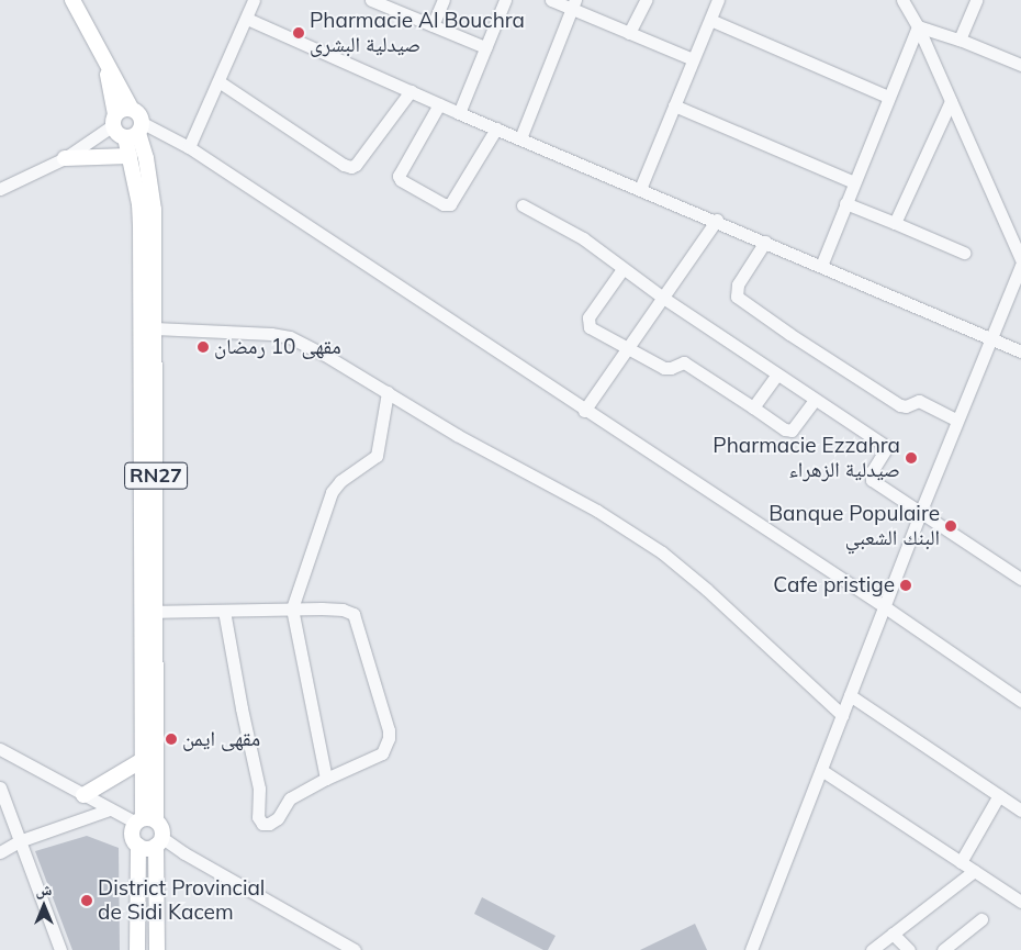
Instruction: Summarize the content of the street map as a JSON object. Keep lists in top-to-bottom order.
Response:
{
  "streets": {
    "main road": ["RN27"]
  },
  "places": [
    "Pharmacie Al Bouchra صيدلية البشرى",
    "مقهى 10 رمضان",
    "Pharmacie Ezzahra صيدلية الزهراء",
    "Banque Populaire البنك الشعبي",
    "Cafe pristige",
    "مقهى ايمن",
    "District Provincial de Sidi Kacem"
  ],
  "north": "top"
}
